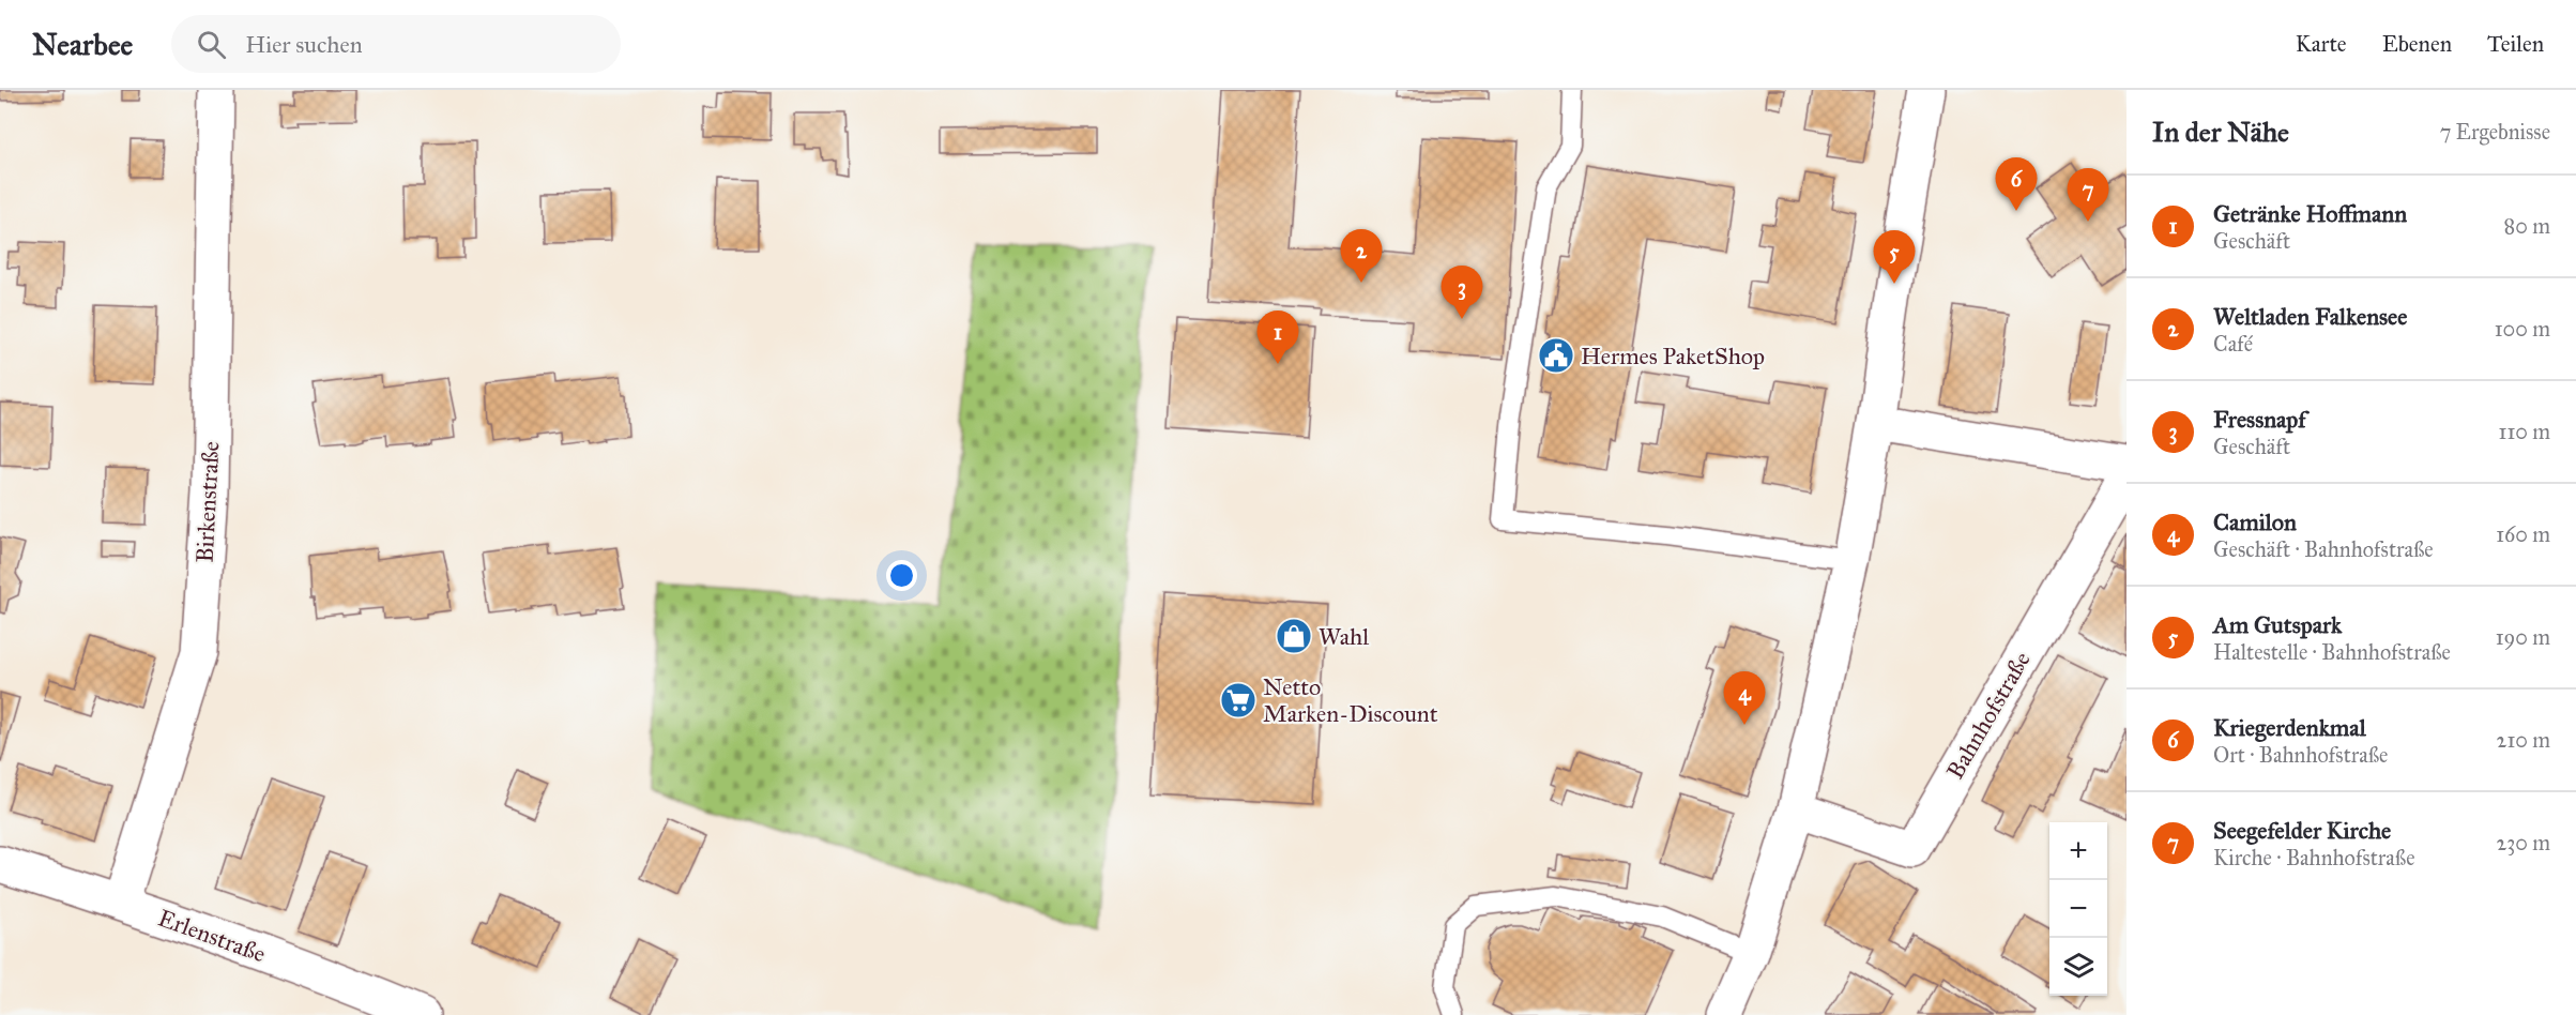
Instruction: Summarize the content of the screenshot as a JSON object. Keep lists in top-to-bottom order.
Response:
{
  "streets": {
    "street": ["Birkenstraße", "Bahnhofstraße", "Erlenstraße"]
  },
  "crossings": [
    ["Birkenstraße", "Erlenstraße"]
  ],
  "places": {
    "public building": ["Hermes PaketShop"],
    "shop": ["Wahl"],
    "supermarket": ["Netto Marken-Discount"]
  },
  "page": {
    "header": "Nearbee",
    "search": "Hier suchen",
    "nav": ["Karte", "Ebenen", "Teilen"],
    "heading": ["In der Nähe", "7 Ergebnisse"],
    "pins": [
      "6",
      "7",
      "2",
      "5",
      "3",
      "1",
      "4"
    ],
    "list": [
      {
        "mark": "1",
        "name": "Getränke Hoffmann",
        "note": "Geschäft",
        "value": "80 m"
      },
      {
        "mark": "2",
        "name": "Weltladen Falkensee",
        "note": "Café",
        "value": "100 m"
      },
      {
        "mark": "3",
        "name": "Fressnapf",
        "note": "Geschäft",
        "value": "110 m"
      },
      {
        "mark": "4",
        "name": "Camilon",
        "note": "Geschäft · Bahnhofstraße",
        "value": "160 m"
      },
      {
        "mark": "5",
        "name": "Am Gutspark",
        "note": "Haltestelle · Bahnhofstraße",
        "value": "190 m"
      },
      {
        "mark": "6",
        "name": "Kriegerdenkmal",
        "note": "Ort · Bahnhofstraße",
        "value": "210 m"
      },
      {
        "mark": "7",
        "name": "Seegefelder Kirche",
        "note": "Kirche · Bahnhofstraße",
        "value": "230 m"
      }
    ],
    "map_buttons": ["+", "−"]
  }
}
